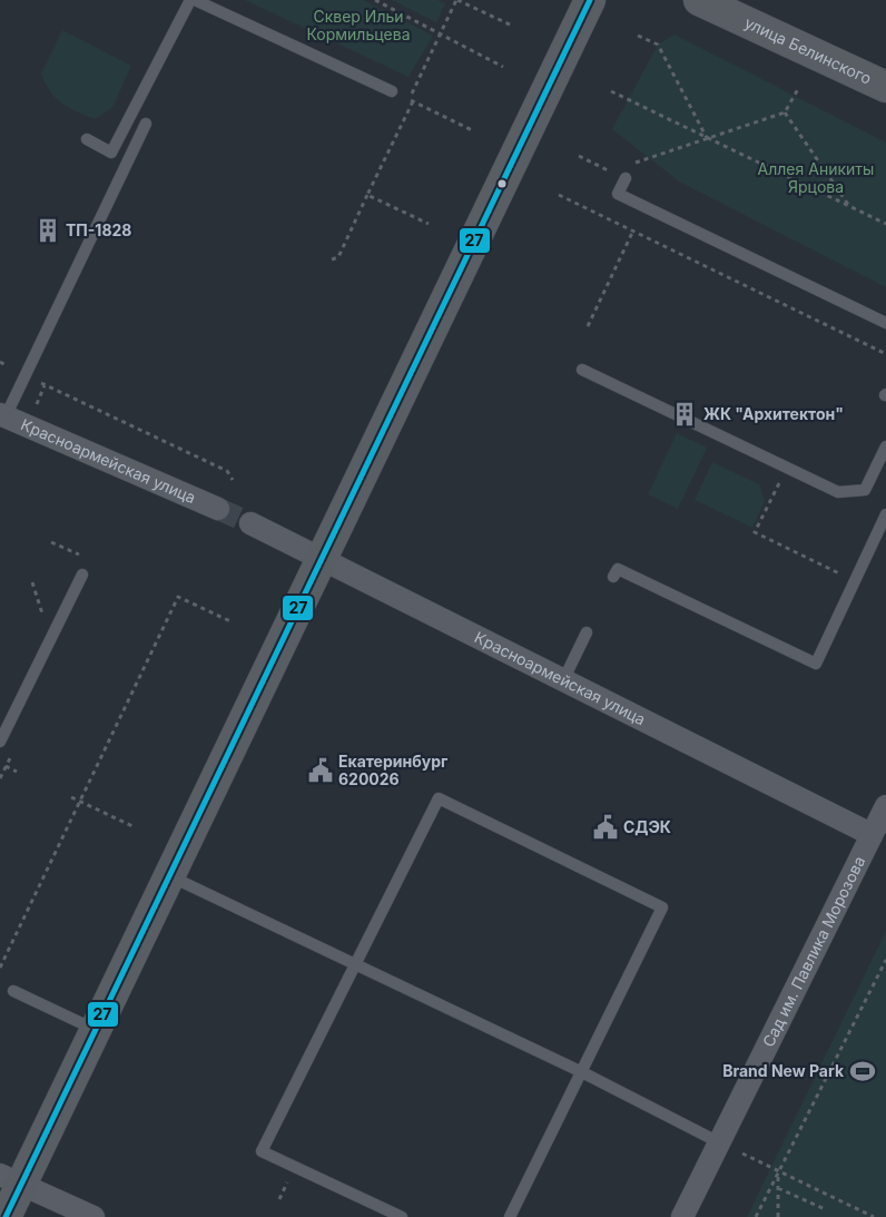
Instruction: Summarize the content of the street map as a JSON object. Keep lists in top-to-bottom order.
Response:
{
  "streets": {
    "main road": ["улица Белинского"],
    "street": ["Красноармейская улица", "Сад им. Павлика Морозова"]
  },
  "crossings": [
    ["Красноармейская улица", "Сад им. Павлика Морозова"]
  ],
  "parks": ["Сквер Ильи Кормильцева", "Аллея Аникиты Ярцова"],
  "places": {
    "building": ["ТП-1828", "ЖК \"Архитектон\""],
    "public building": ["Екатеринбург 620026", "СДЭК"],
    "sports": ["Brand New Park"]
  },
  "lines": ["transit line 27"]
}
